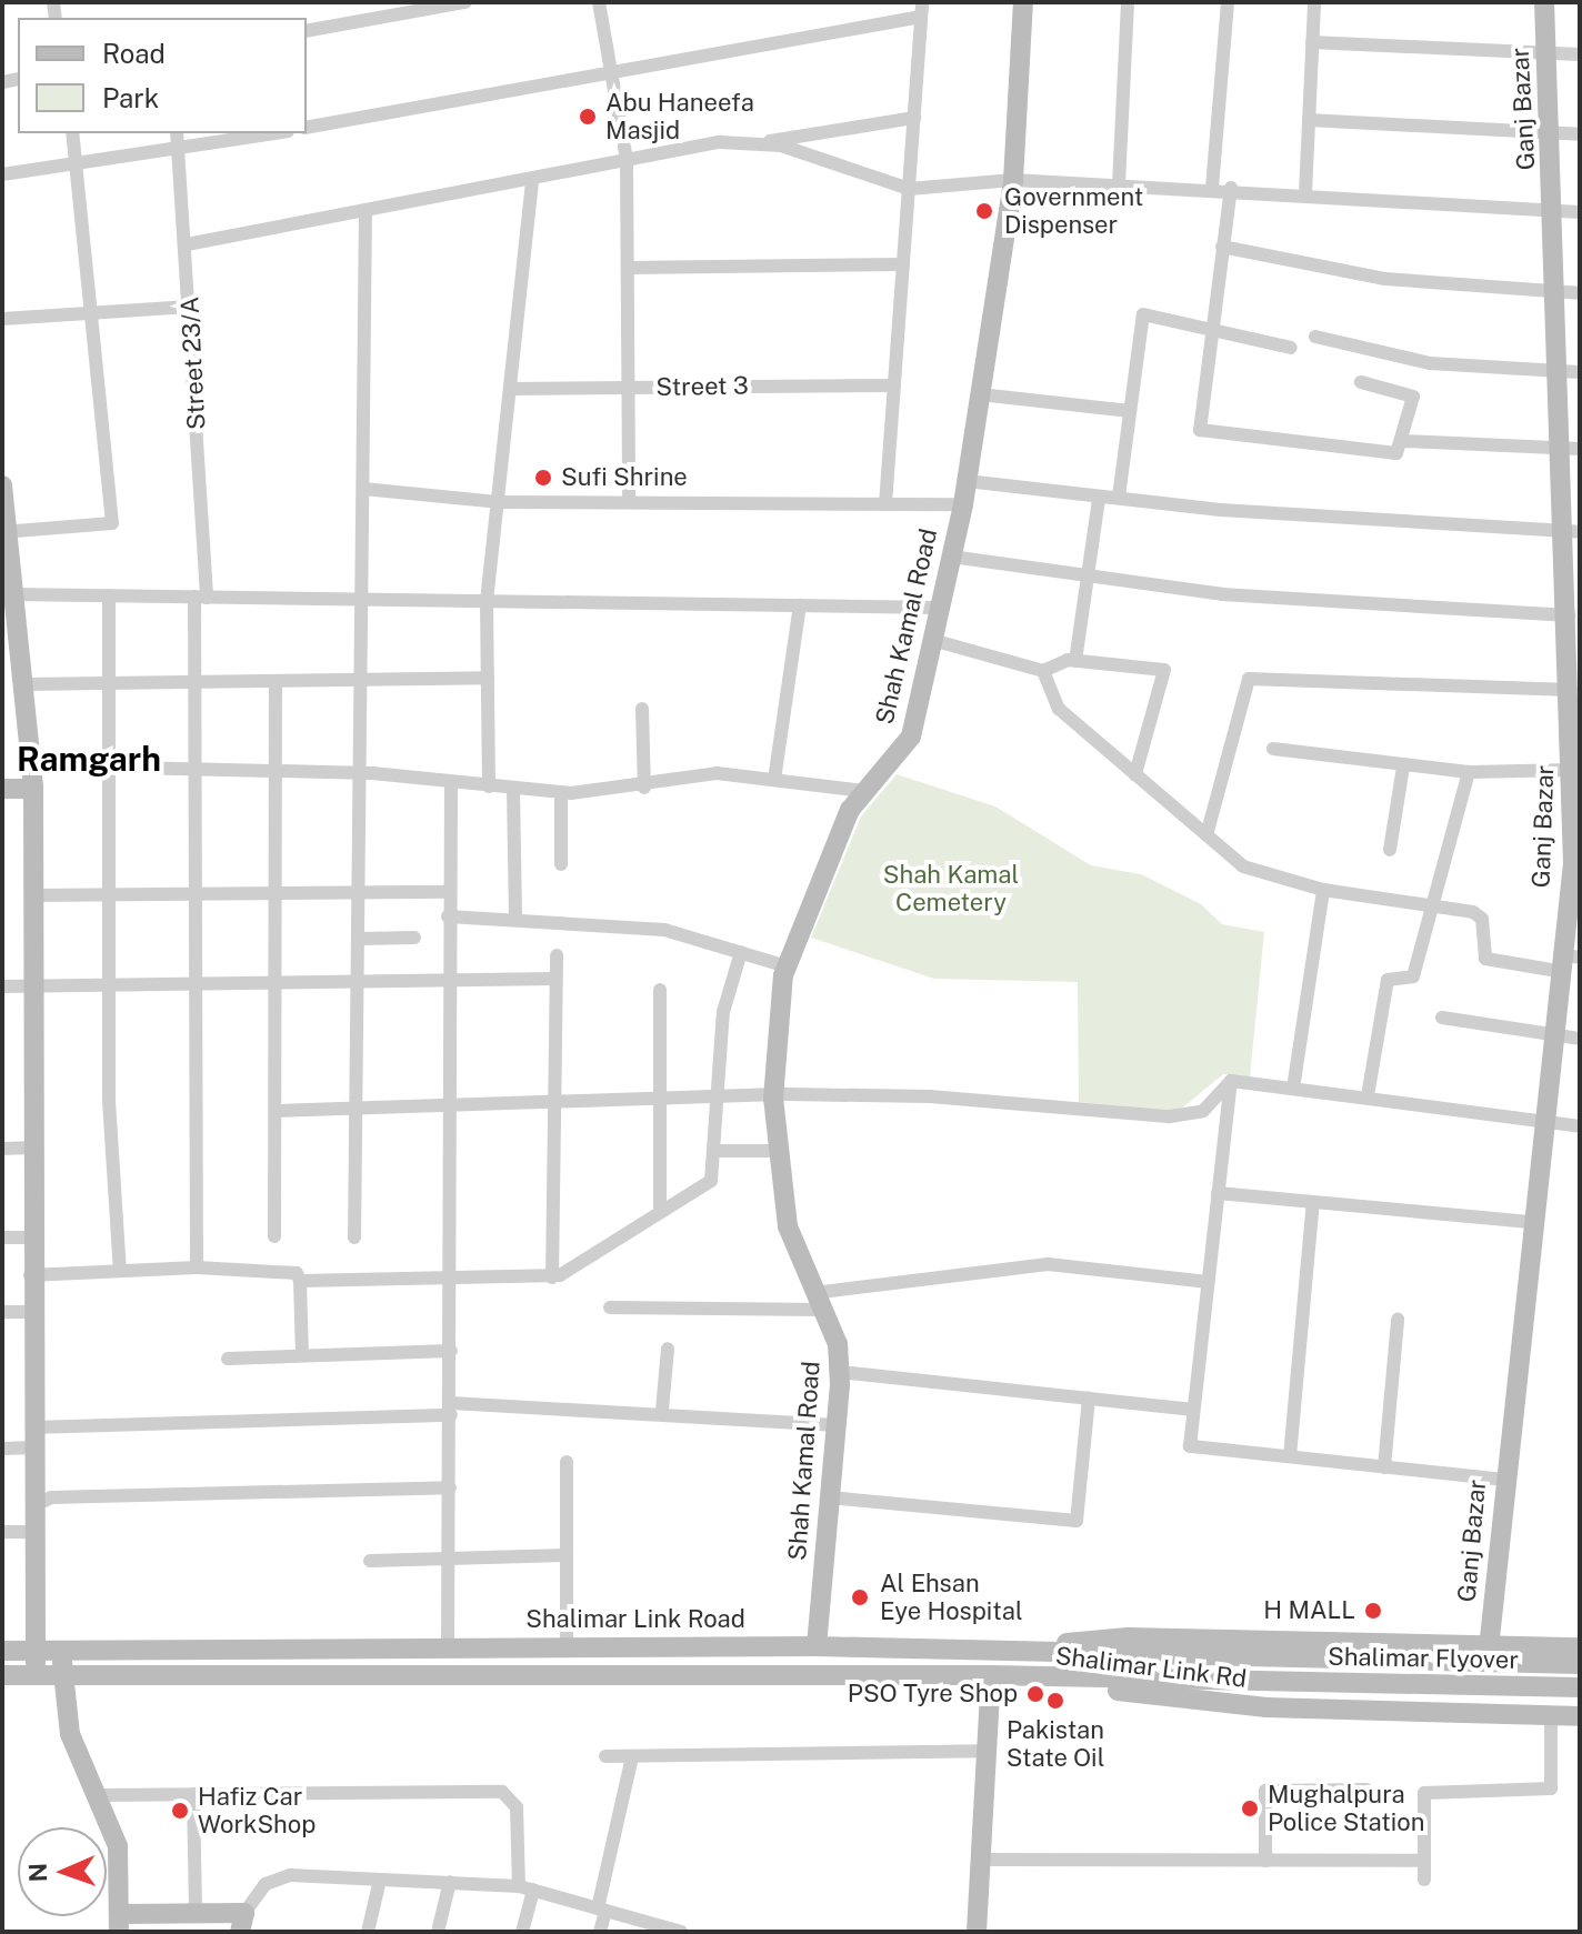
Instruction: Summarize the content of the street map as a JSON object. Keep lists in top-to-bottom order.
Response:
{
  "streets": {
    "street": [
      "Ganj Bazar",
      "Street 23/A",
      "Street 3",
      "Shah Kamal Road",
      "Shalimar Link Road",
      "Shalimar Flyover",
      "Shalimar Link Rd"
    ]
  },
  "crossings": [
    ["Ganj Bazar", "Shalimar Link Rd"],
    ["Shah Kamal Road", "Shalimar Link Road"],
    ["Shalimar Link Road", "Shalimar Flyover"],
    ["Shalimar Link Road", "Shalimar Link Rd"],
    ["Shalimar Flyover", "Shalimar Link Rd"]
  ],
  "districts": ["Ramgarh"],
  "parks": ["Shah Kamal Cemetery"],
  "places": [
    "Abu Haneefa Masjid",
    "Government Dispenser",
    "Sufi Shrine",
    "Al Ehsan Eye Hospital",
    "H MALL",
    "PSO Tyre Shop",
    "Pakistan State Oil",
    "Mughalpura Police Station",
    "Hafiz Car WorkShop"
  ],
  "legend": ["Road", "Park"],
  "north": "left"
}
